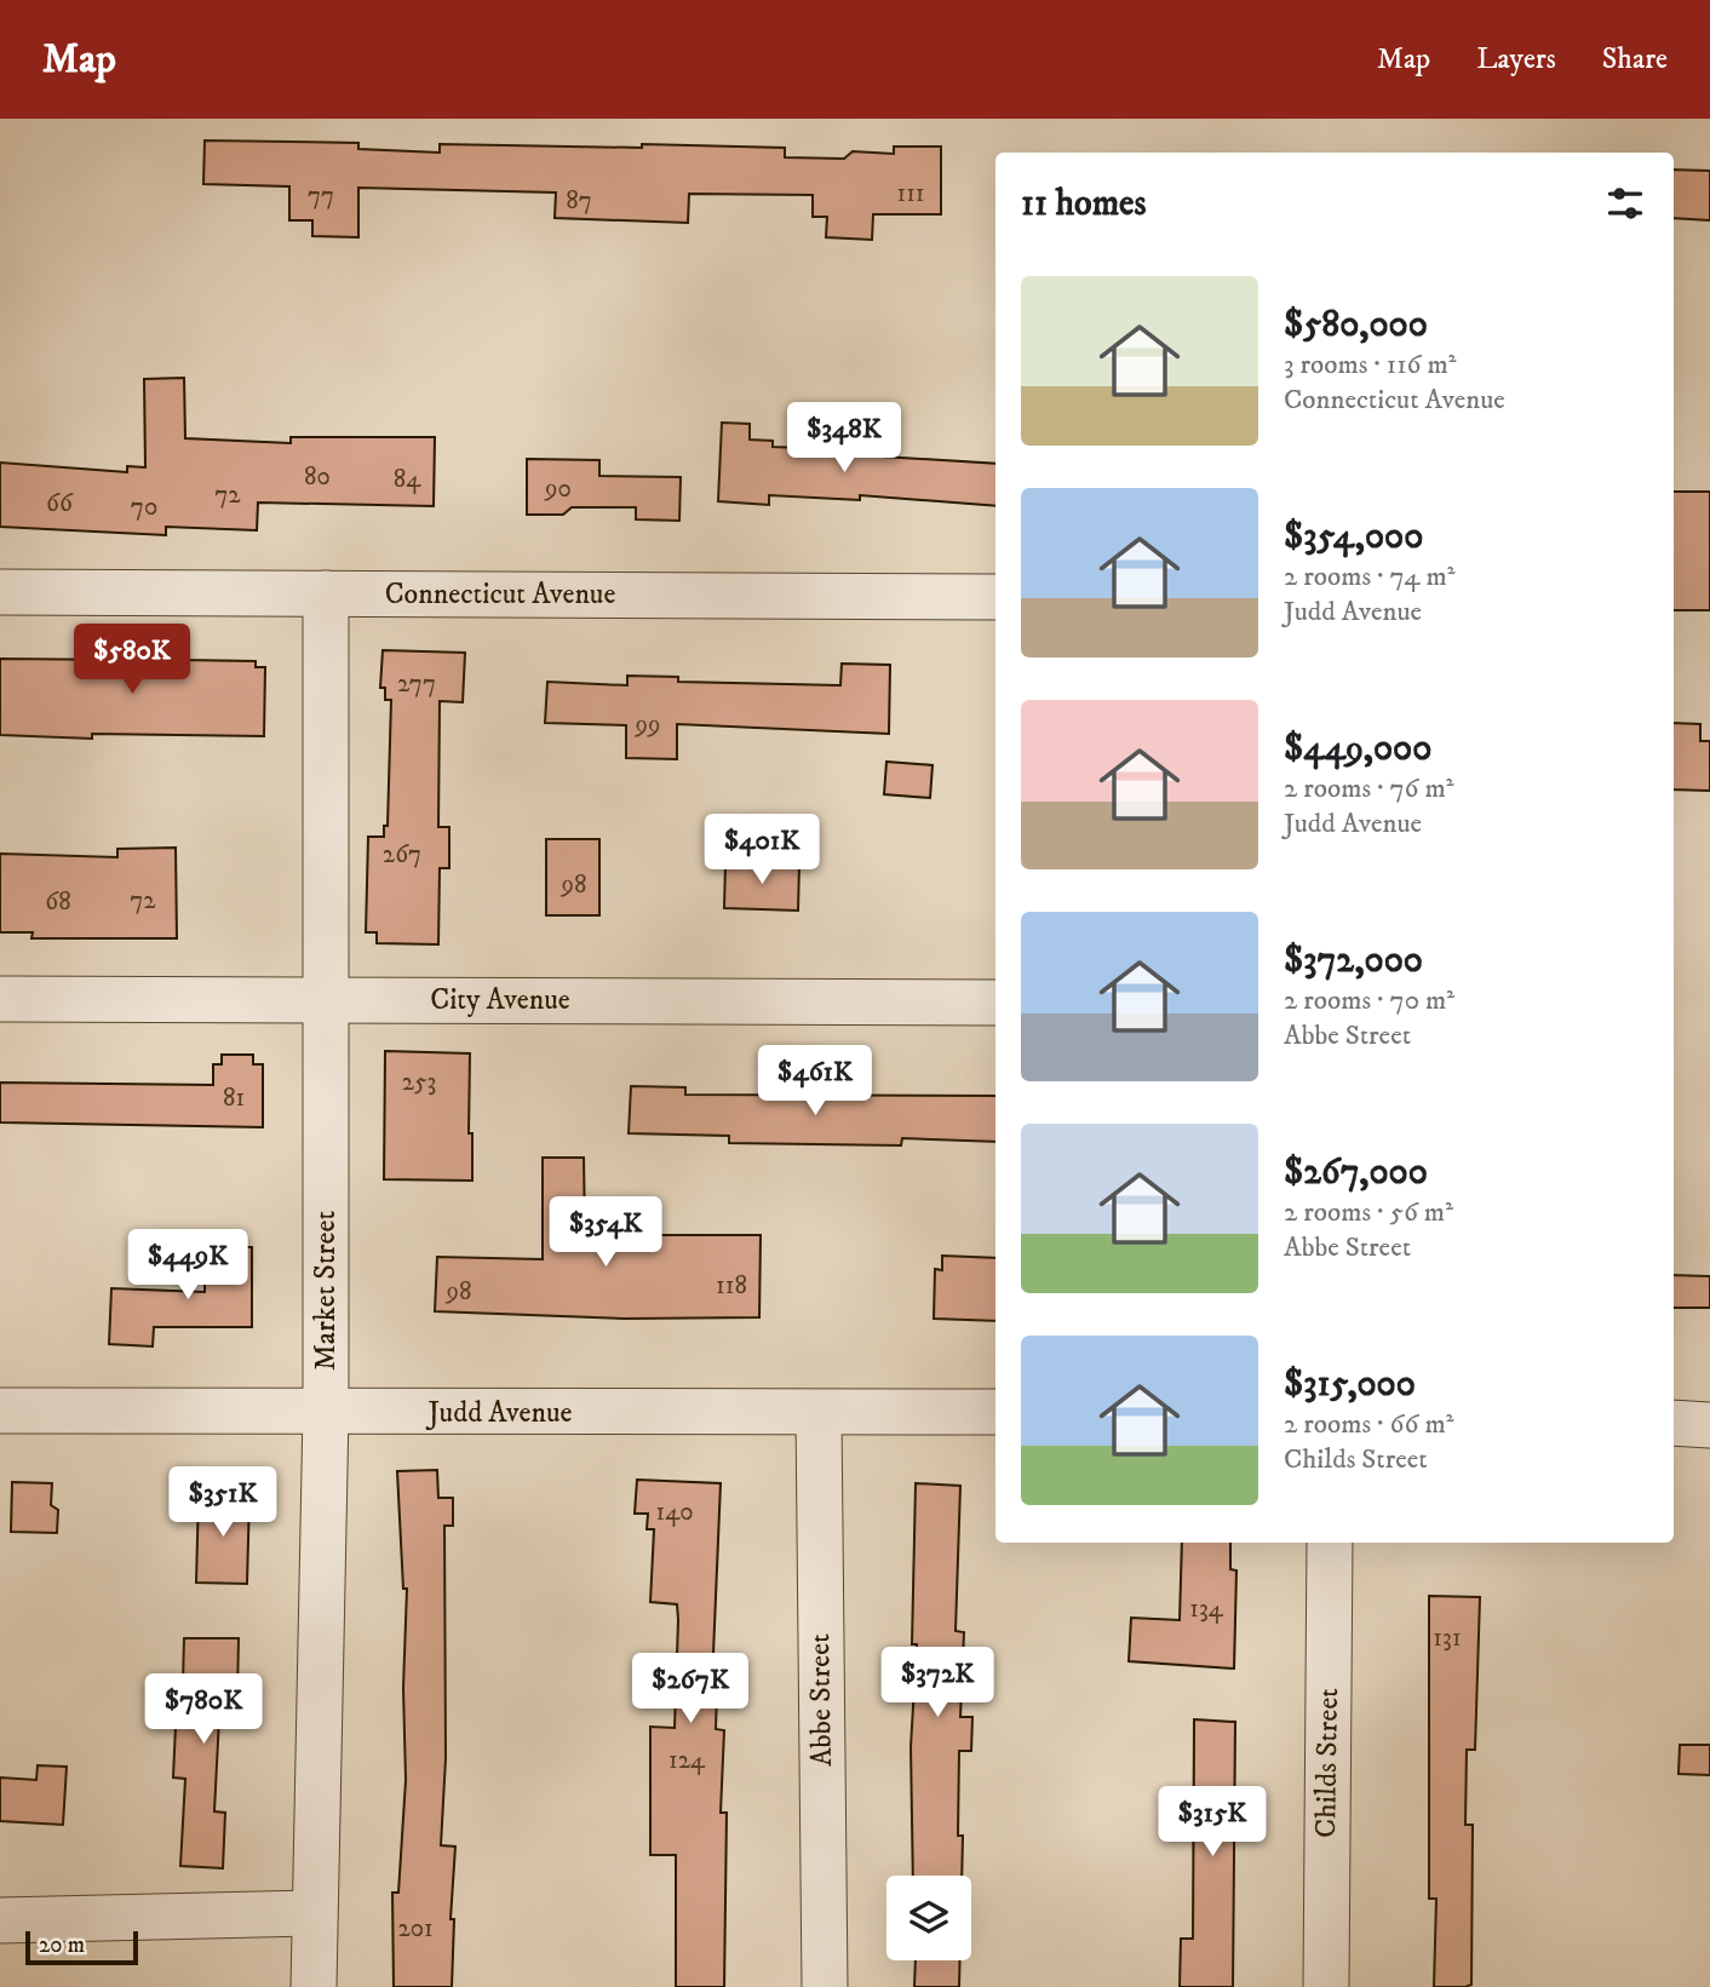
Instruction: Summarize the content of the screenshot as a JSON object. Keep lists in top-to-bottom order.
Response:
{
  "streets": {
    "street": [
      "Connecticut Avenue",
      "City Avenue",
      "Market Street",
      "Judd Avenue",
      "Abbe Street",
      "Childs Street"
    ]
  },
  "crossings": [
    ["Connecticut Avenue", "Market Street"],
    ["City Avenue", "Market Street"],
    ["Market Street", "Judd Avenue"],
    ["Judd Avenue", "Abbe Street"]
  ],
  "house_numbers": [
    "111",
    "77",
    "87",
    "80",
    "84",
    "90",
    "72",
    "66",
    "70",
    "277",
    "99",
    "267",
    "98",
    "72",
    "68",
    "253",
    "81",
    "118",
    "98",
    "140",
    "134",
    "131",
    "124",
    "201"
  ],
  "scale_bar": "20 m",
  "page": {
    "header": "Map",
    "nav": ["Map", "Layers", "Share"],
    "heading": "11 homes",
    "list": [
      {
        "name": "$580,000",
        "note": "3 rooms · 116 m² · Connecticut Avenue"
      },
      {
        "name": "$354,000",
        "note": "2 rooms · 74 m² · Judd Avenue"
      },
      {
        "name": "$449,000",
        "note": "2 rooms · 76 m² · Judd Avenue"
      },
      {
        "name": "$372,000",
        "note": "2 rooms · 70 m² · Abbe Street"
      },
      {
        "name": "$267,000",
        "note": "2 rooms · 56 m² · Abbe Street"
      },
      {
        "name": "$315,000",
        "note": "2 rooms · 66 m² · Childs Street"
      }
    ],
    "price": [
      "$348K",
      "$580K",
      "$401K",
      "$461K",
      "$354K",
      "$449K",
      "$351K",
      "$372K",
      "$267K",
      "$780K",
      "$315K"
    ],
    "scale": "20 m"
  }
}
